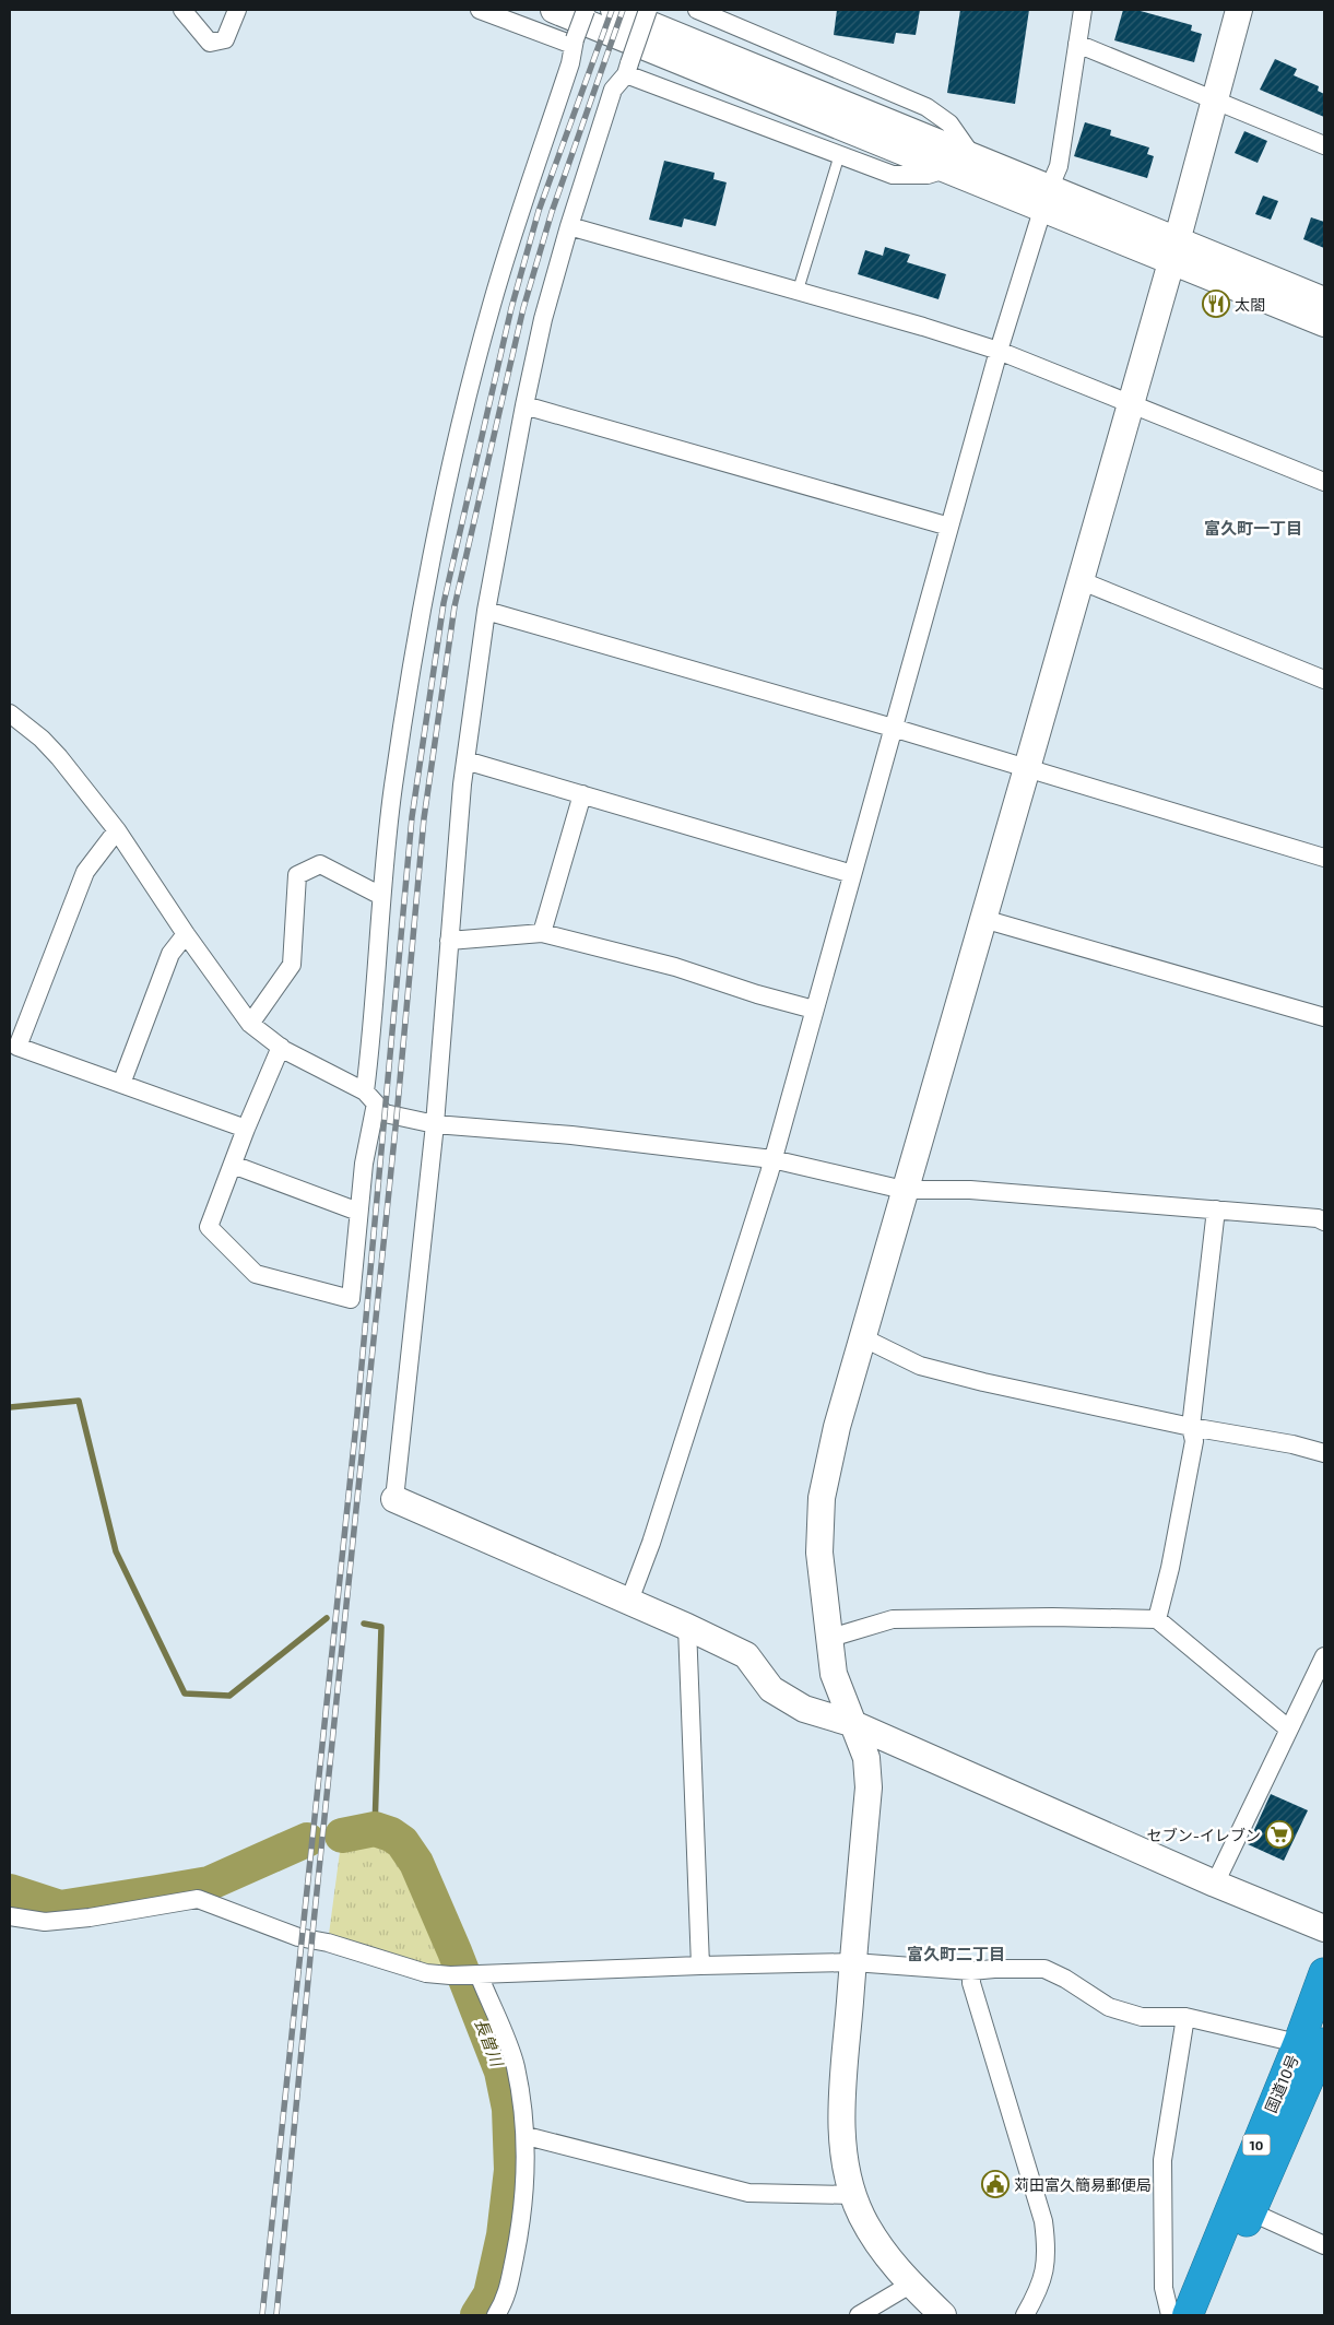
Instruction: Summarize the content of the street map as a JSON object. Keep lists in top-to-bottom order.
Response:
{
  "streets": {
    "highway": ["国道10号", "10"]
  },
  "districts": ["富久町一丁目", "富久町二丁目"],
  "water": ["長曽川"],
  "places": {
    "restaurant": ["太閤"],
    "supermarket": ["セブン-イレブン"],
    "public building": ["苅田富久簡易郵便局"]
  }
}
